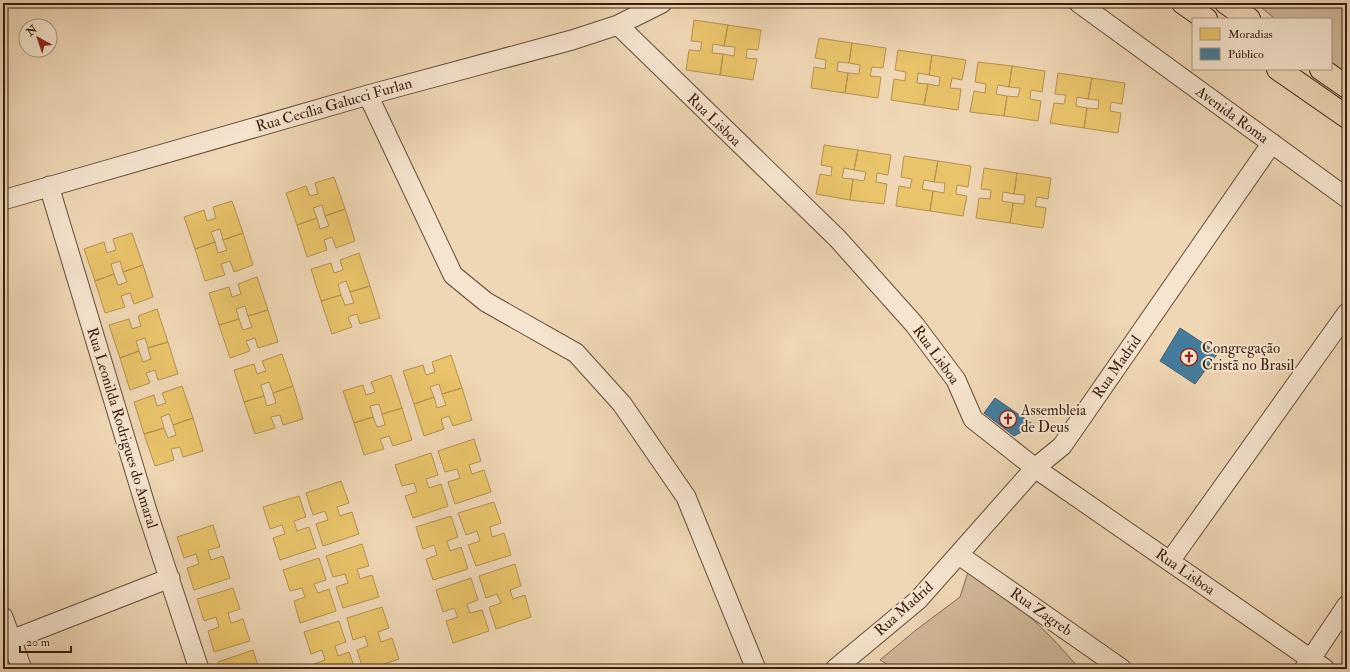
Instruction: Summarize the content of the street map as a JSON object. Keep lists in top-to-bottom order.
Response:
{
  "streets": {
    "street": [
      "Rua Cecília Galucci Furlan",
      "Avenida Roma",
      "Rua Lisboa",
      "Rua Madrid",
      "Rua Leonilda Rodrigues do Amaral",
      "Rua Zagreb"
    ]
  },
  "crossings": [
    ["Rua Cecília Galucci Furlan", "Rua Lisboa"],
    ["Rua Cecília Galucci Furlan", "Rua Leonilda Rodrigues do Amaral"],
    ["Avenida Roma", "Rua Madrid"],
    ["Rua Lisboa", "Rua Madrid"],
    ["Rua Madrid", "Rua Zagreb"]
  ],
  "places": {
    "church": ["Congregação Cristã no Brasil", "Assembleia de Deus"]
  },
  "legend": ["Moradias", "Público"],
  "scale_bar": "20 m",
  "north": "top left"
}
